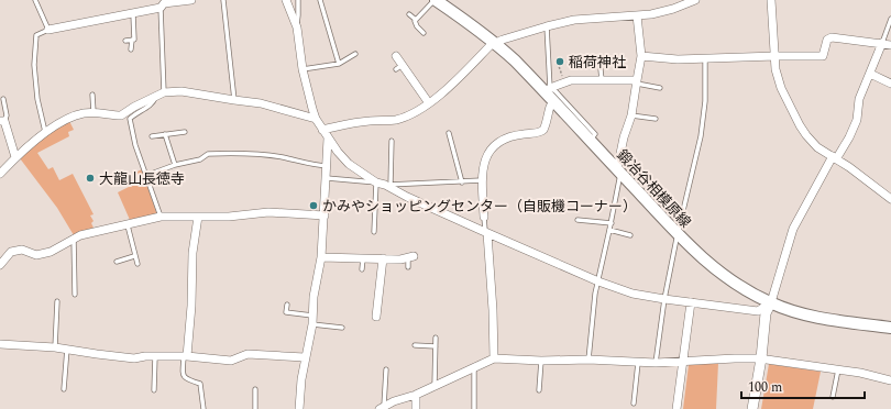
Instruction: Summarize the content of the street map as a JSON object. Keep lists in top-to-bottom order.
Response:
{
  "streets": {
    "main road": ["鍛冶谷相模原線"]
  },
  "places": ["稲荷神社", "大龍山長徳寺", "かみやショッピングセンター（自販機コーナー）"],
  "scale_bar": "100 m"
}
